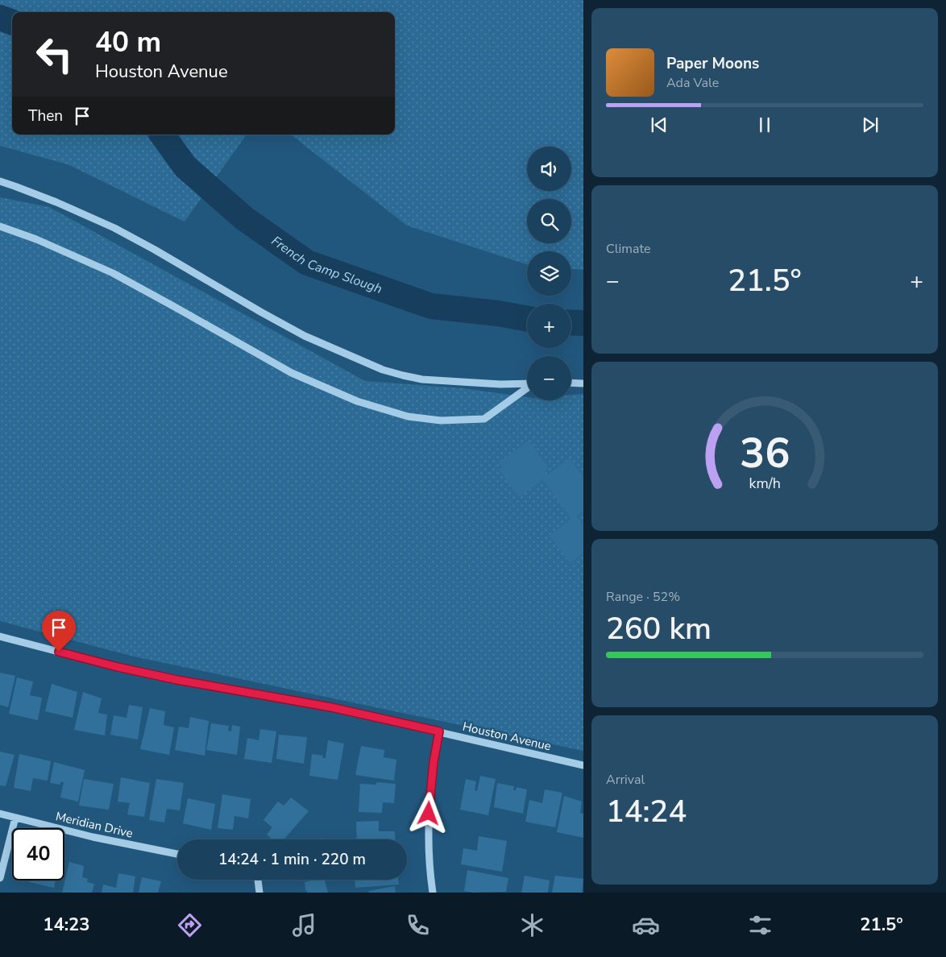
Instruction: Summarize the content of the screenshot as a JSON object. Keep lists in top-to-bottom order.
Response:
{
  "streets": {
    "street": ["Houston Avenue", "Meridian Drive"]
  },
  "water": ["French Camp Slough"],
  "page": {
    "turn": ["40 m", "Houston Avenue"],
    "song": ["Paper Moons", "Ada Vale"],
    "then": "Then",
    "map_buttons": ["+", "−"],
    "tile": [
      "Climate",
      ["Range · 52%", "260 km"],
      ["Arrival", "14:24"]
    ],
    "heat": ["−", "21.5°", "+"],
    "limit": "40",
    "trip": "14:24 · 1 min · 220 m",
    "tabs": ["14:23", "21.5°"],
    "gauge": ["36", "km/h"]
  }
}
